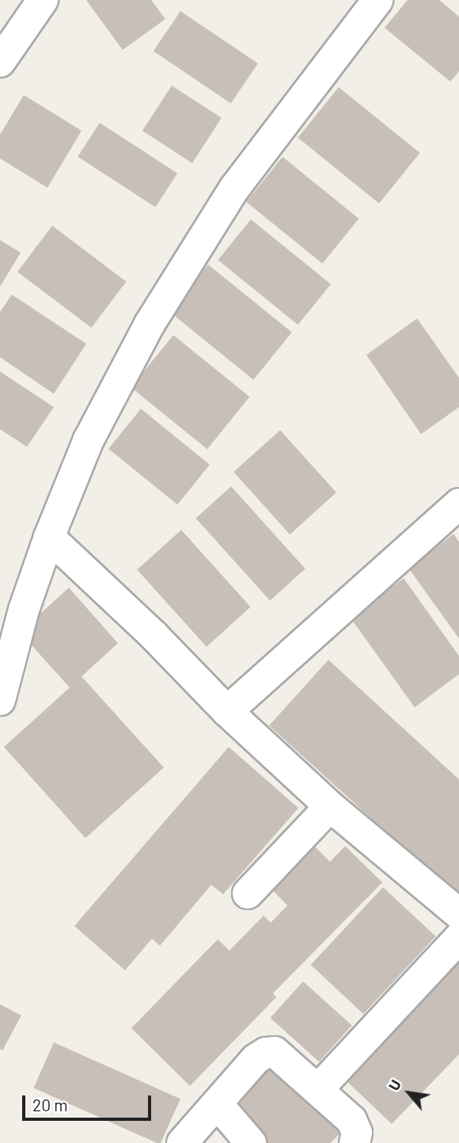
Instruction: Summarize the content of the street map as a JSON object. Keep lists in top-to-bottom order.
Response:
{
  "scale_bar": "20 m",
  "north": "top left"
}
